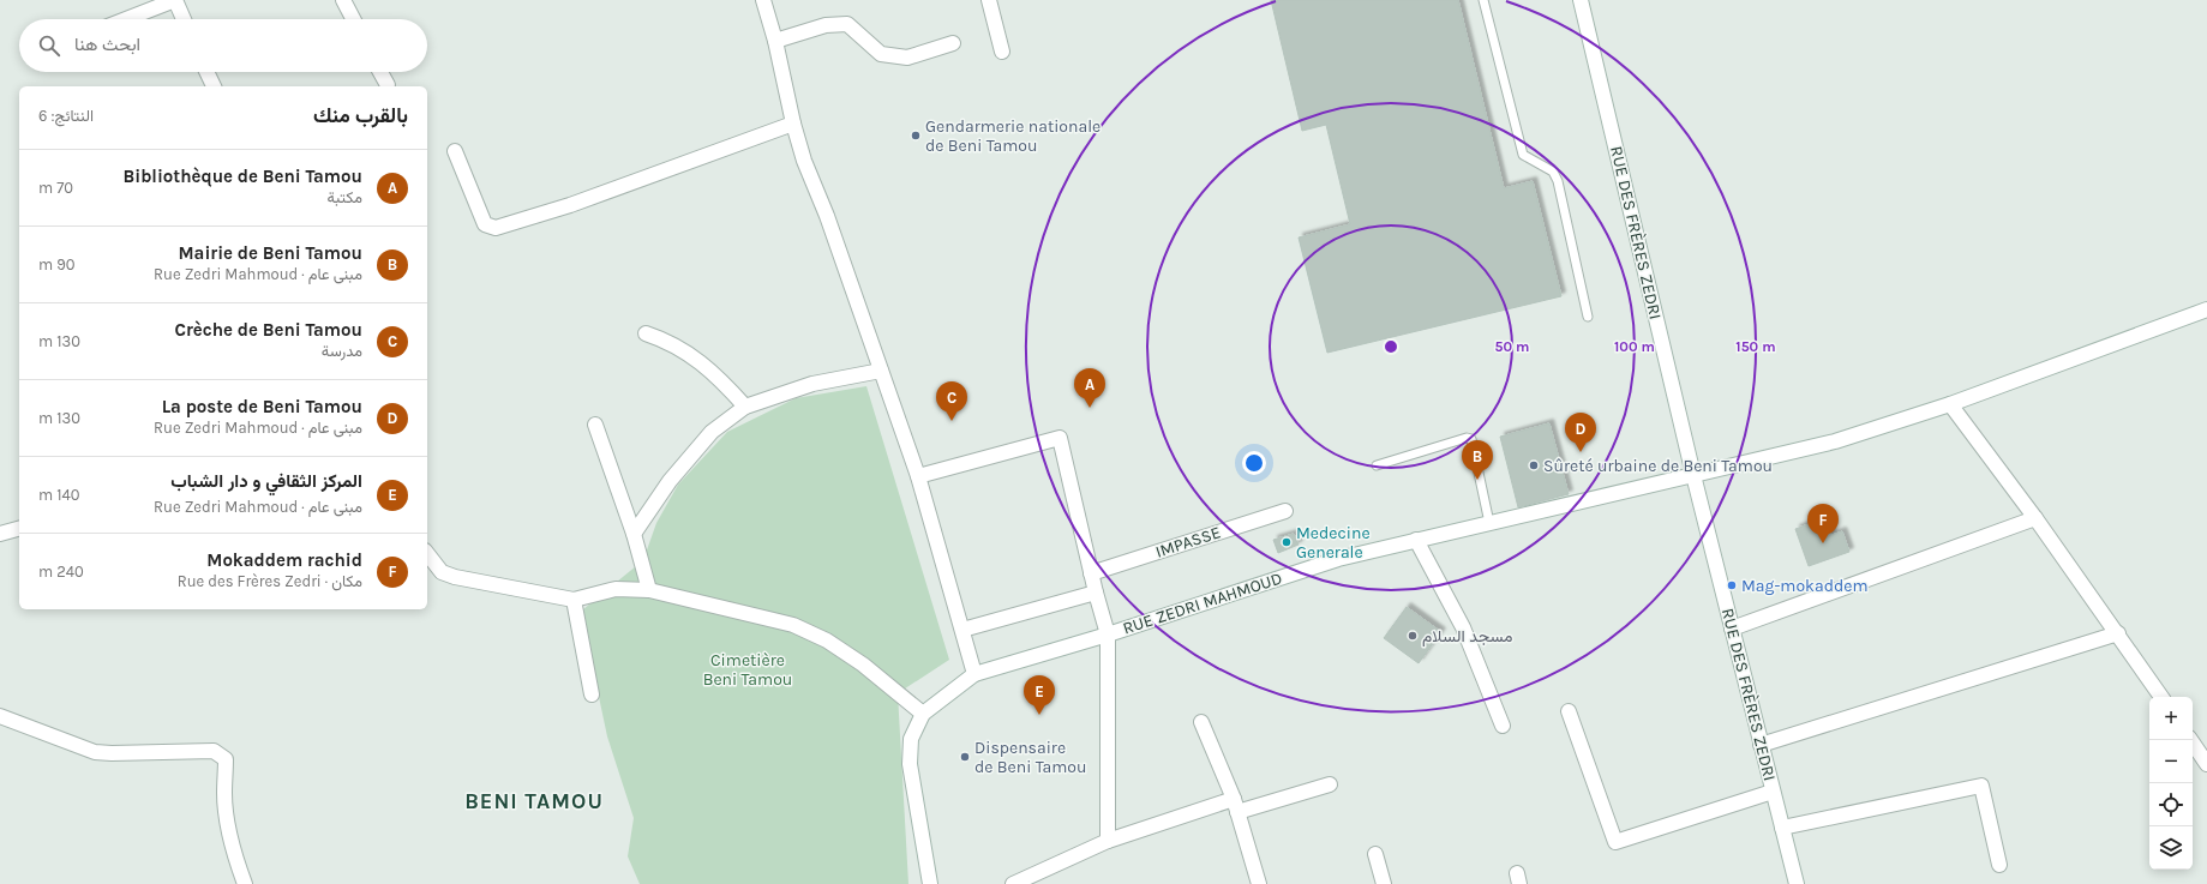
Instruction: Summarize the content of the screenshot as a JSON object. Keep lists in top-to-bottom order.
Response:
{
  "streets": {
    "street": ["RUE DES FRÈRES ZEDRI", "IMPASSE", "RUE ZEDRI MAHMOUD"]
  },
  "crossings": [
    ["RUE DES FRÈRES ZEDRI", "RUE ZEDRI MAHMOUD"]
  ],
  "districts": ["BENI TAMOU"],
  "parks": ["Cimetière Beni Tamou"],
  "places": [
    "Gendarmerie nationale de Beni Tamou",
    "Sûreté urbaine de Beni Tamou",
    "Medecine Generale",
    "Mag-mokaddem",
    "مسجد السلام",
    "Dispensaire de Beni Tamou"
  ],
  "page": {
    "search": "ابحث هنا",
    "heading": ["بالقرب منك", "النتائج: 6"],
    "list": [
      {
        "mark": "A",
        "name": "Bibliothèque de Beni Tamou",
        "note": "مكتبة",
        "value": "70 m"
      },
      {
        "mark": "B",
        "name": "Mairie de Beni Tamou",
        "note": "مبنى عام · Rue Zedri Mahmoud",
        "value": "90 m"
      },
      {
        "mark": "C",
        "name": "Crèche de Beni Tamou",
        "note": "مدرسة",
        "value": "130 m"
      },
      {
        "mark": "D",
        "name": "La poste de Beni Tamou",
        "note": "مبنى عام · Rue Zedri Mahmoud",
        "value": "130 m"
      },
      {
        "mark": "E",
        "name": "المركز الثقافي و دار الشباب",
        "note": "مبنى عام · Rue Zedri Mahmoud",
        "value": "140 m"
      },
      {
        "mark": "F",
        "name": "Mokaddem rachid",
        "note": "مكان · Rue des Frères Zedri",
        "value": "240 m"
      }
    ],
    "pins": [
      "A",
      "C",
      "D",
      "B",
      "F",
      "E"
    ],
    "map_buttons": ["+", "−"]
  },
  "rings": ["50 m", "100 m", "150 m"]
}
